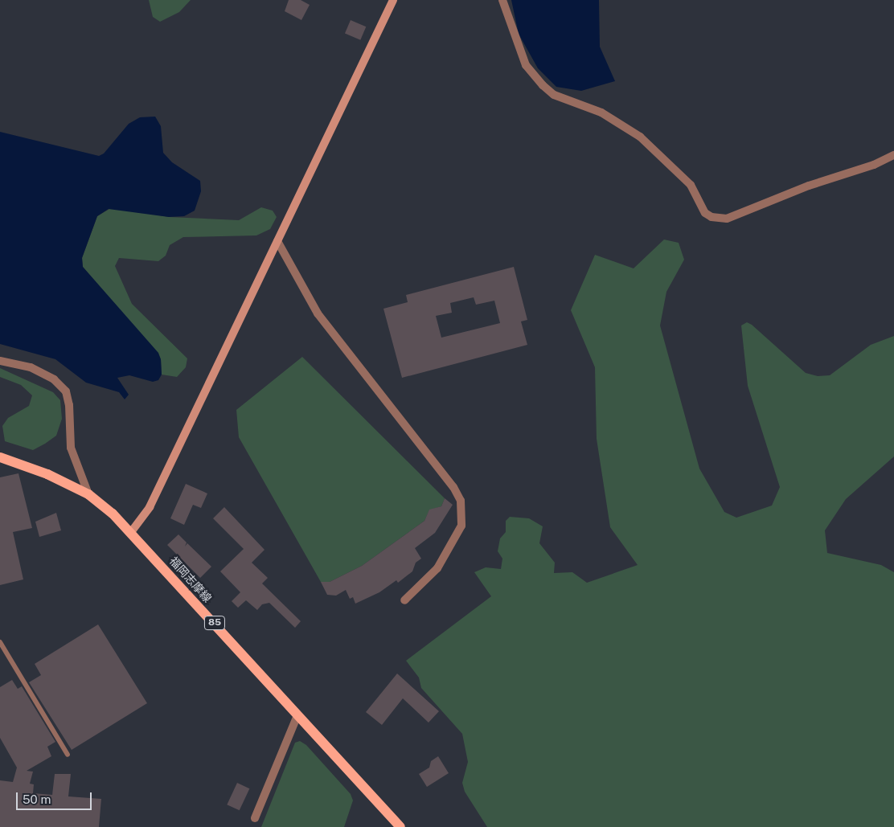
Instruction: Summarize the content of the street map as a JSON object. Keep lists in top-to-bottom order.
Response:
{
  "streets": {
    "main road": ["福岡志摩線", "85"]
  },
  "scale_bar": "50 m"
}
